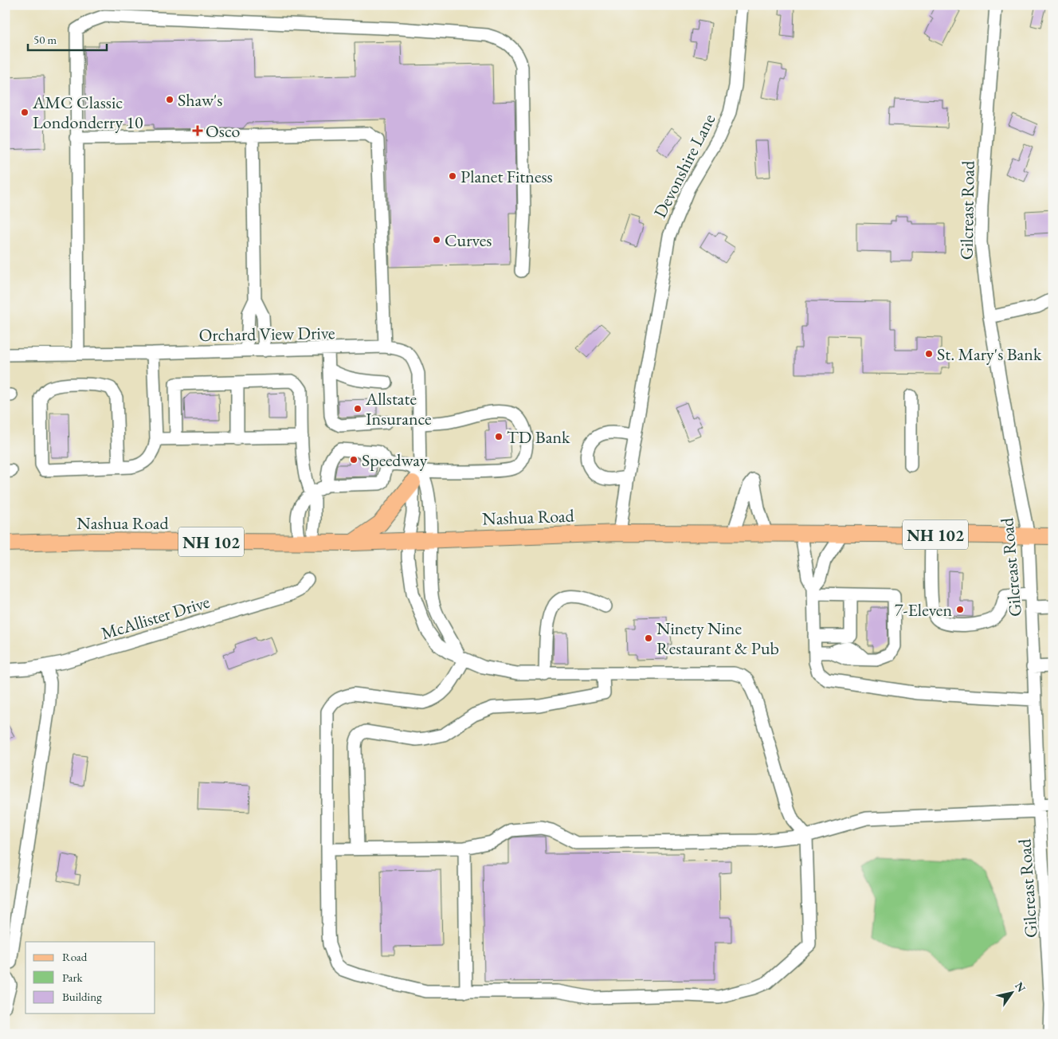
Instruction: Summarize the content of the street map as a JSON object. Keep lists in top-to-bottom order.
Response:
{
  "streets": {
    "main road": ["Nashua Road", "NH 102"],
    "street": [
      "Devonshire Lane",
      "Gilcreast Road",
      "Orchard View Drive",
      "McAllister Drive"
    ]
  },
  "crossings": [
    ["Devonshire Lane", "Nashua Road"],
    ["Gilcreast Road", "Nashua Road"],
    ["Orchard View Drive", "Nashua Road"]
  ],
  "places": {
    "other": [
      "Shaw's",
      "AMC Classic Londonderry 10",
      "Planet Fitness",
      "Curves",
      "St. Mary's Bank",
      "Allstate Insurance",
      "TD Bank",
      "Speedway",
      "7-Eleven",
      "Ninety Nine Restaurant & Pub"
    ],
    "health": ["Osco"]
  },
  "legend": ["Road", "Park", "Building"],
  "scale_bar": "50 m",
  "north": "top right"
}
